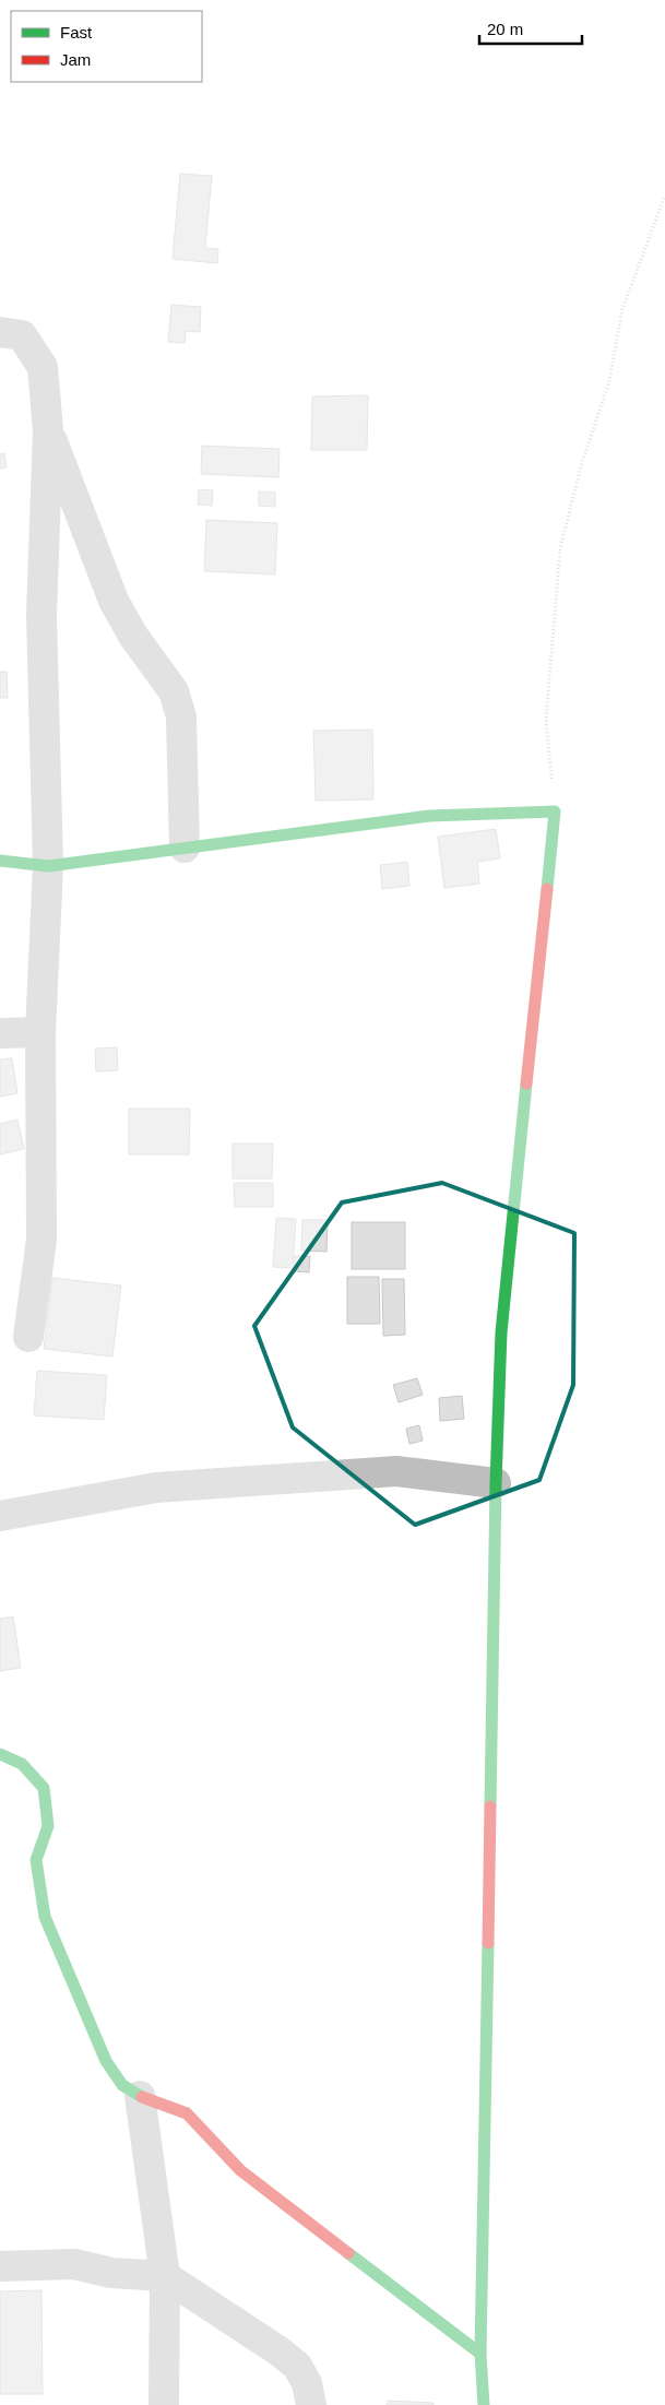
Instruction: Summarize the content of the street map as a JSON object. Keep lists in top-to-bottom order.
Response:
{
  "legend": ["Fast", "Jam"],
  "scale_bar": "20 m"
}
